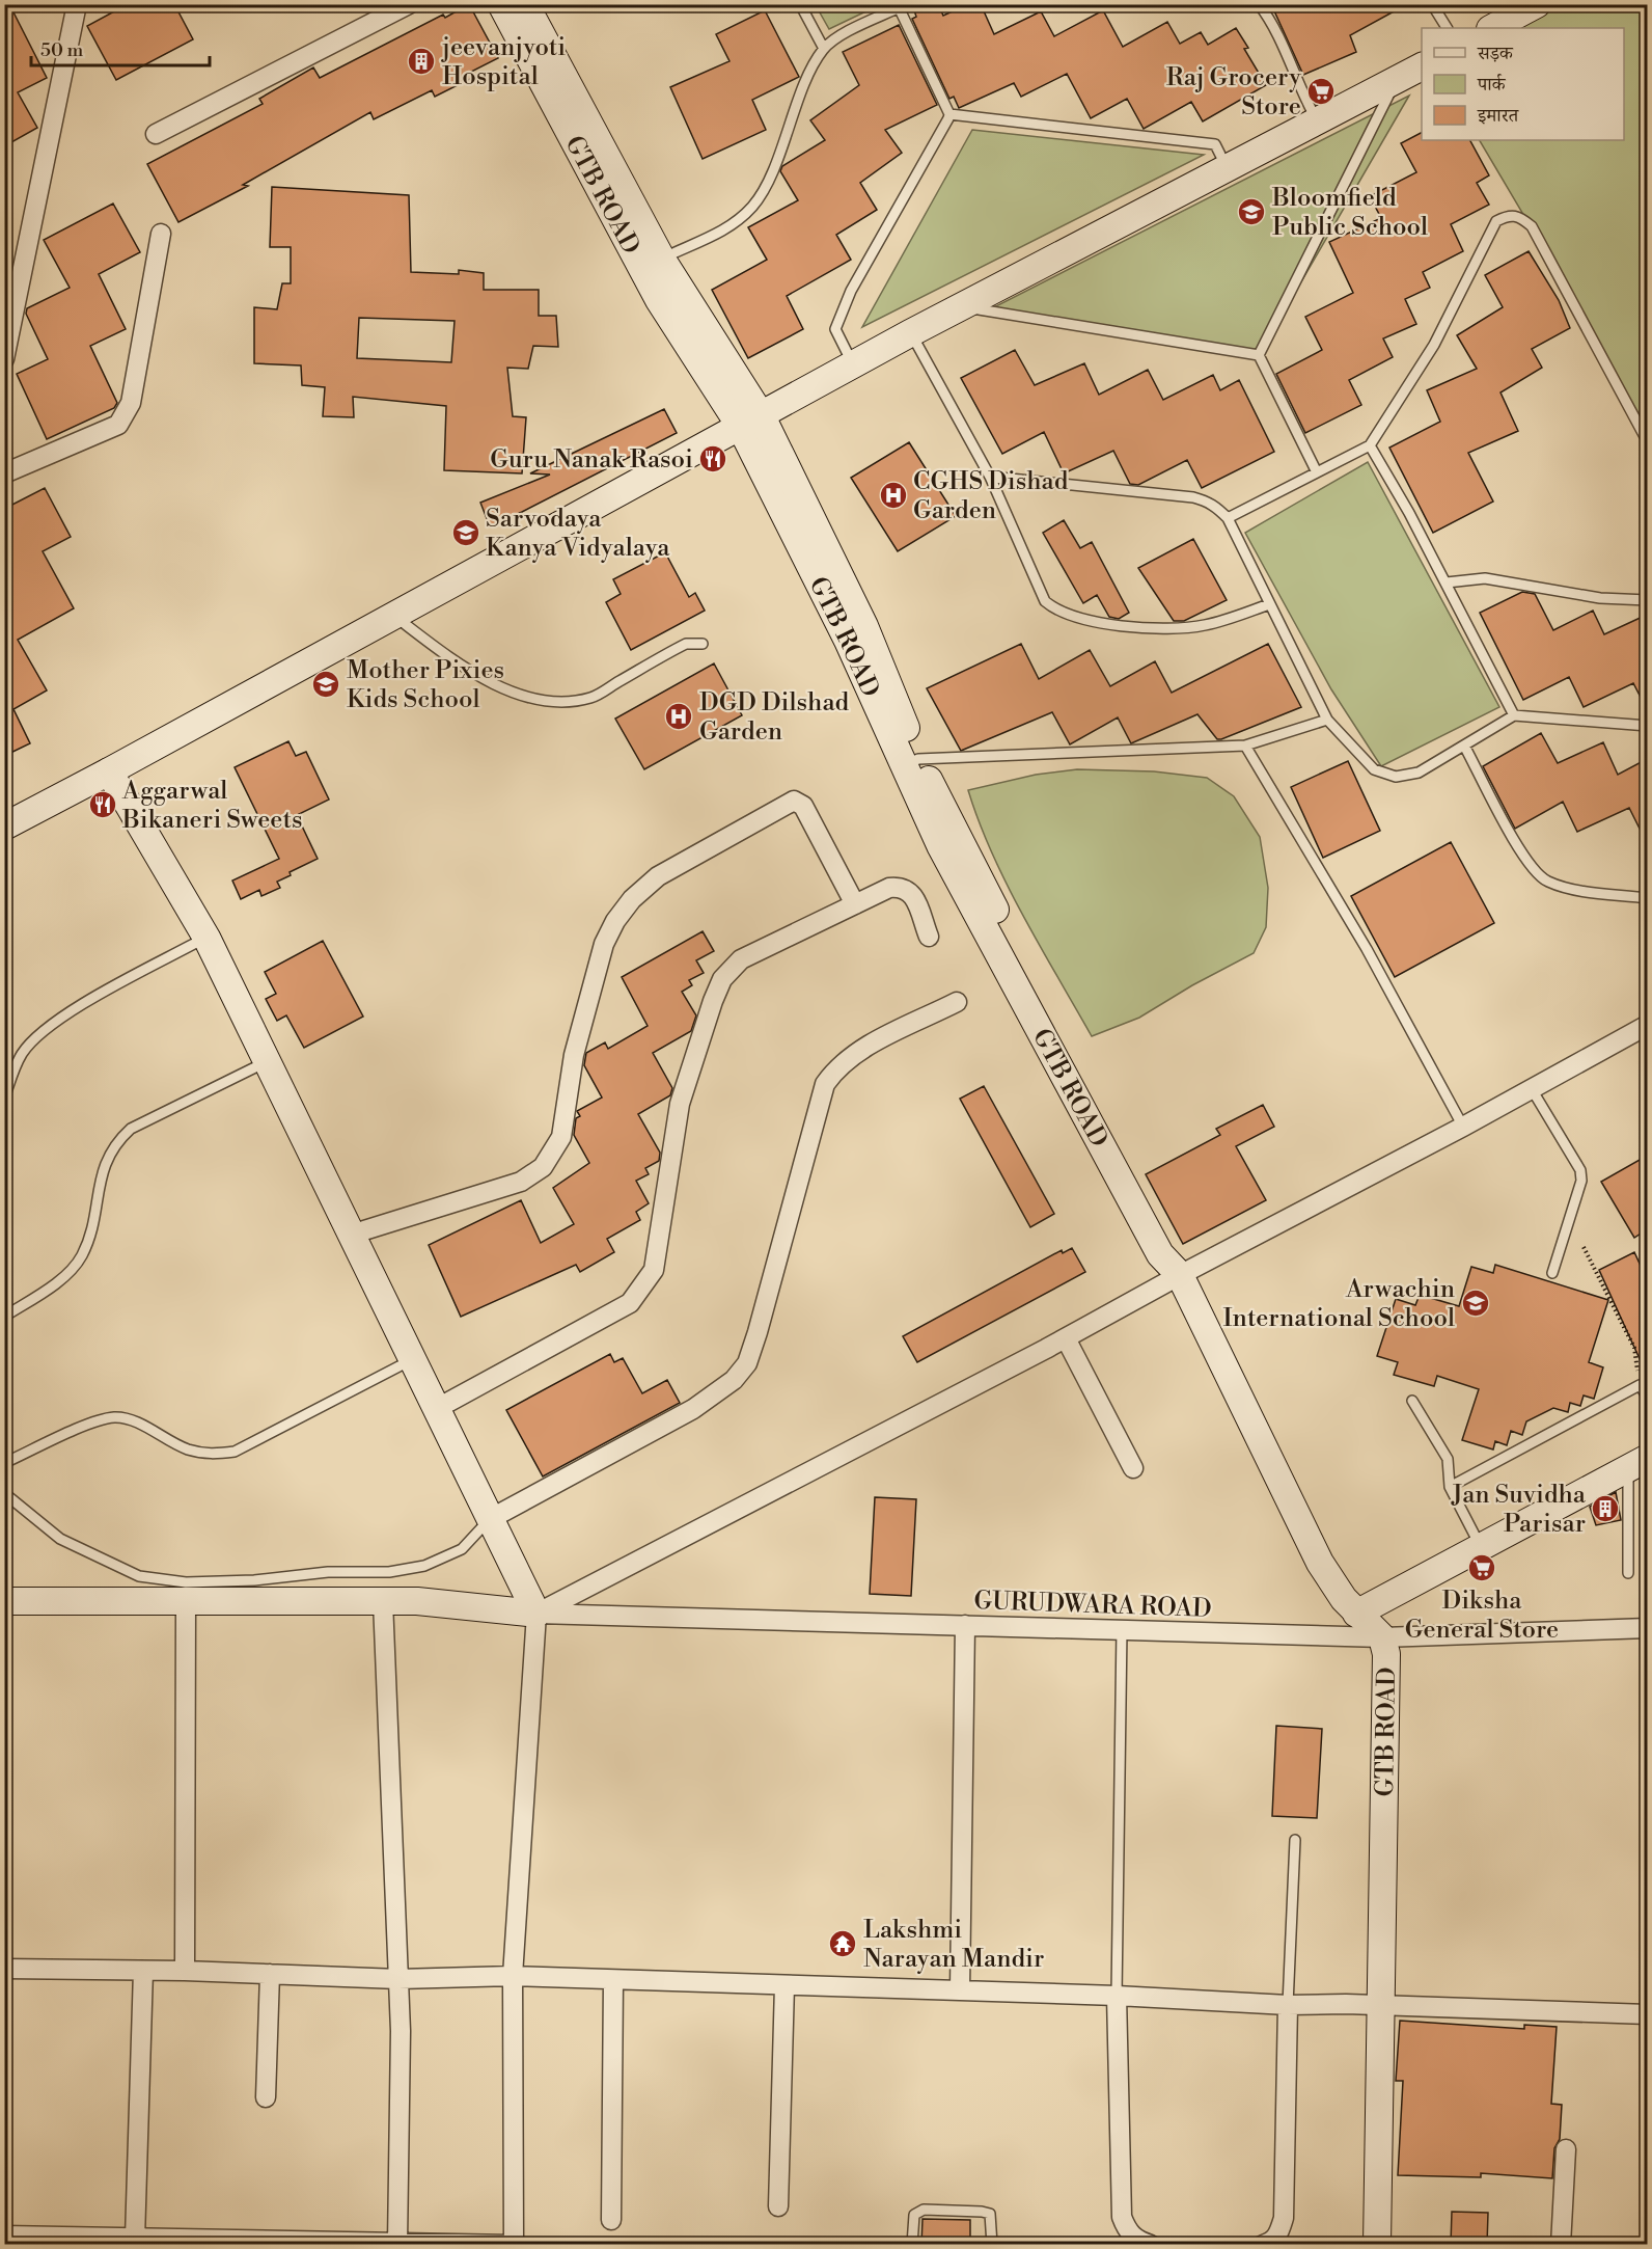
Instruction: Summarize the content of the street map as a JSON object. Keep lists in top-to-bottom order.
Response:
{
  "streets": {
    "street": ["GTB ROAD", "GURUDWARA ROAD"]
  },
  "crossings": [
    ["GTB ROAD", "GURUDWARA ROAD"]
  ],
  "places": {
    "building": ["jeevanjyoti Hospital", "Jan Suvidha Parisar"],
    "supermarket": ["Raj Grocery Store", "Diksha General Store"],
    "school or university": [
      "Bloomfield Public School",
      "Sarvodaya Kanya Vidyalaya",
      "Mother Pixies Kids School",
      "Arwachin International School"
    ],
    "restaurant": ["Guru Nanak Rasoi", "Aggarwal Bikaneri Sweets"],
    "hospital": ["CGHS Dishad Garden", "DGD Dilshad Garden"],
    "temple": ["Lakshmi Narayan Mandir"]
  },
  "legend": ["सड़क", "पार्क", "इमारत"],
  "scale_bar": "50 m"
}
